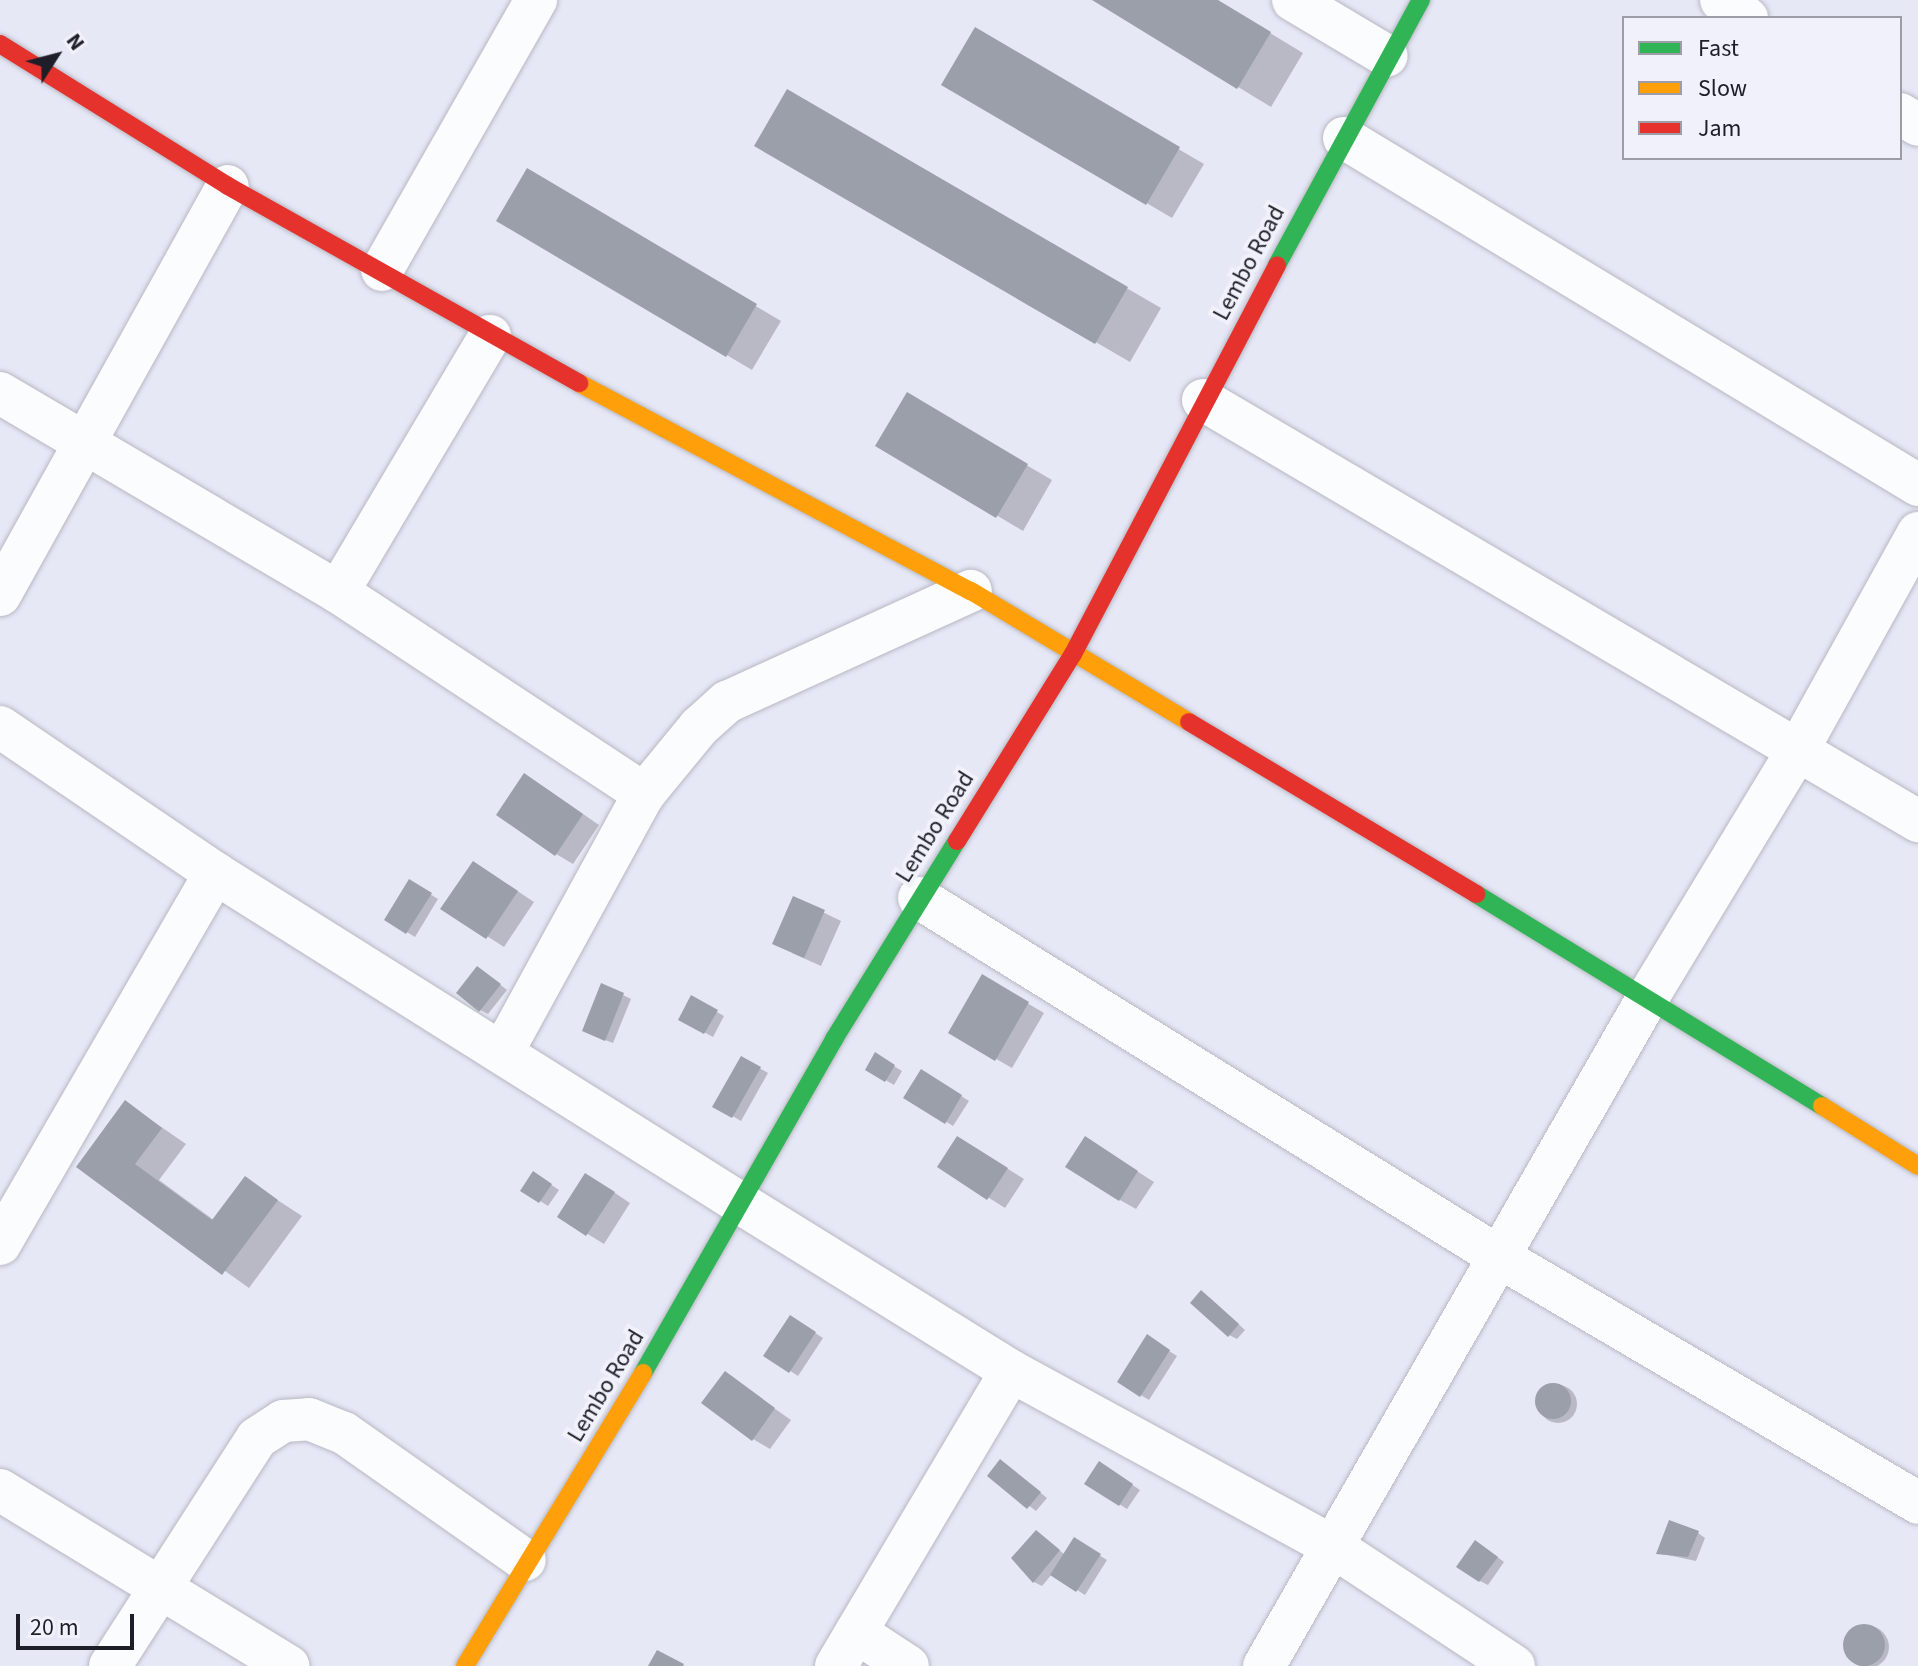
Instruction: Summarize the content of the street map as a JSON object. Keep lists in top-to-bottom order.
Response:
{
  "streets": {
    "street": ["Lembo Road"]
  },
  "legend": ["Fast", "Slow", "Jam"],
  "scale_bar": "20 m",
  "north": "top right"
}
